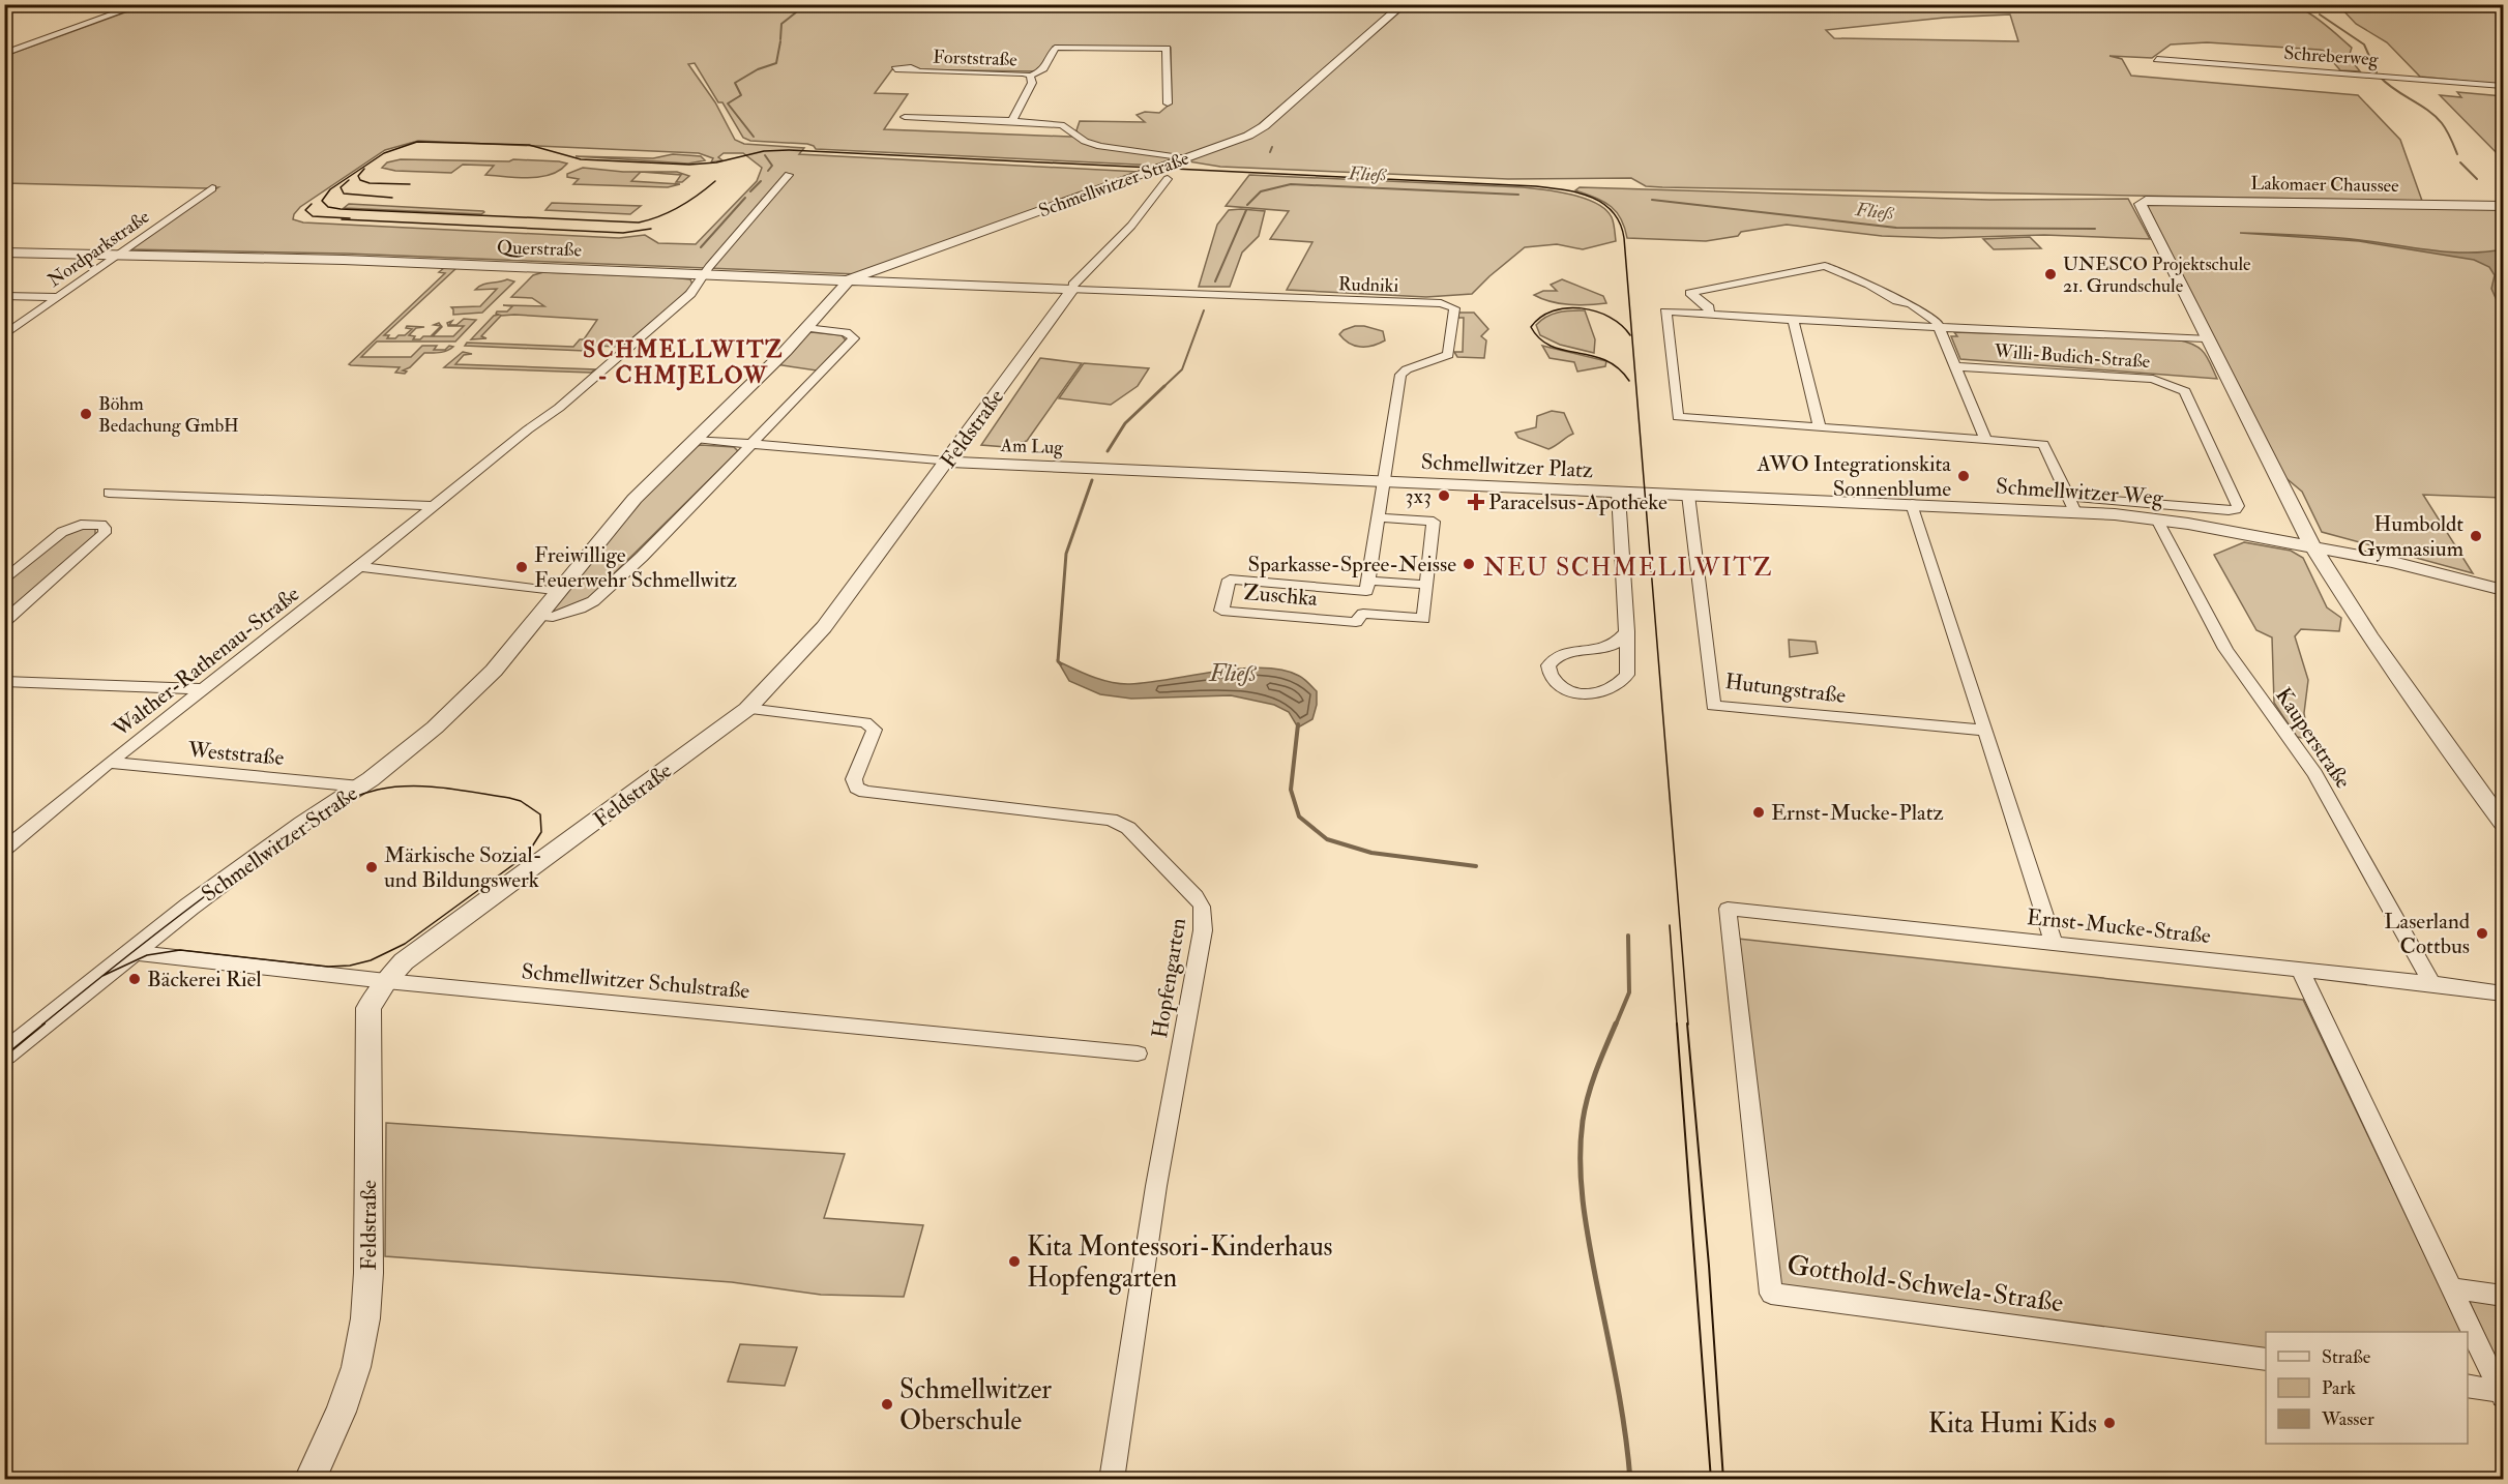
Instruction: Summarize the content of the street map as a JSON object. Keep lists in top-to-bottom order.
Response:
{
  "streets": {
    "street": [
      "Schreberweg",
      "Forststraße",
      "Schmellwitzer Straße",
      "Lakomaer Chaussee",
      "Nordparkstraße",
      "Querstraße",
      "Rudniki",
      "Willi-Budich-Straße",
      "Feldstraße",
      "Am Lug",
      "Schmellwitzer Platz",
      "Schmellwitzer Weg",
      "Zuschka",
      "Walther-Rathenau-Straße",
      "Hutungstraße",
      "Kauperstraße",
      "Weststraße",
      "Ernst-Mucke-Straße",
      "Hopfengarten",
      "Schmellwitzer Schulstraße",
      "Gotthold-Schwela-Straße"
    ]
  },
  "crossings": [
    ["Schmellwitzer Straße", "Querstraße"],
    ["Schmellwitzer Straße", "Am Lug"],
    ["Schmellwitzer Straße", "Weststraße"],
    ["Schmellwitzer Straße", "Schmellwitzer Schulstraße"],
    ["Lakomaer Chaussee", "Willi-Budich-Straße"],
    ["Nordparkstraße", "Querstraße"],
    ["Querstraße", "Rudniki"],
    ["Querstraße", "Feldstraße"],
    ["Querstraße", "Walther-Rathenau-Straße"],
    ["Rudniki", "Feldstraße"],
    ["Rudniki", "Schmellwitzer Platz"],
    ["Willi-Budich-Straße", "Schmellwitzer Weg"],
    ["Feldstraße", "Am Lug"],
    ["Feldstraße", "Hopfengarten"],
    ["Feldstraße", "Schmellwitzer Schulstraße"],
    ["Am Lug", "Schmellwitzer Platz"],
    ["Schmellwitzer Platz", "Schmellwitzer Weg"],
    ["Schmellwitzer Weg", "Hutungstraße"],
    ["Schmellwitzer Weg", "Kauperstraße"],
    ["Walther-Rathenau-Straße", "Weststraße"],
    ["Kauperstraße", "Ernst-Mucke-Straße"],
    ["Ernst-Mucke-Straße", "Gotthold-Schwela-Straße"]
  ],
  "districts": ["SCHMELLWITZ - CHMJELOW", "NEU SCHMELLWITZ"],
  "water": ["Fließ"],
  "places": {
    "other": [
      "UNESCO Projektschule 21. Grundschule",
      "Böhm Bedachung GmbH",
      "AWO Integrationskita Sonnenblume",
      "3x3",
      "Humboldt Gymnasium",
      "Sparkasse-Spree-Neisse",
      "Freiwillige Feuerwehr Schmellwitz",
      "Ernst-Mucke-Platz",
      "Märkische Sozial- und Bildungswerk",
      "Laserland Cottbus",
      "Bäckerei Riel",
      "Kita Montessori-Kinderhaus Hopfengarten",
      "Schmellwitzer Oberschule",
      "Kita Humi Kids"
    ],
    "health": ["Paracelsus-Apotheke"]
  },
  "legend": ["Straße", "Park", "Wasser"]
}
